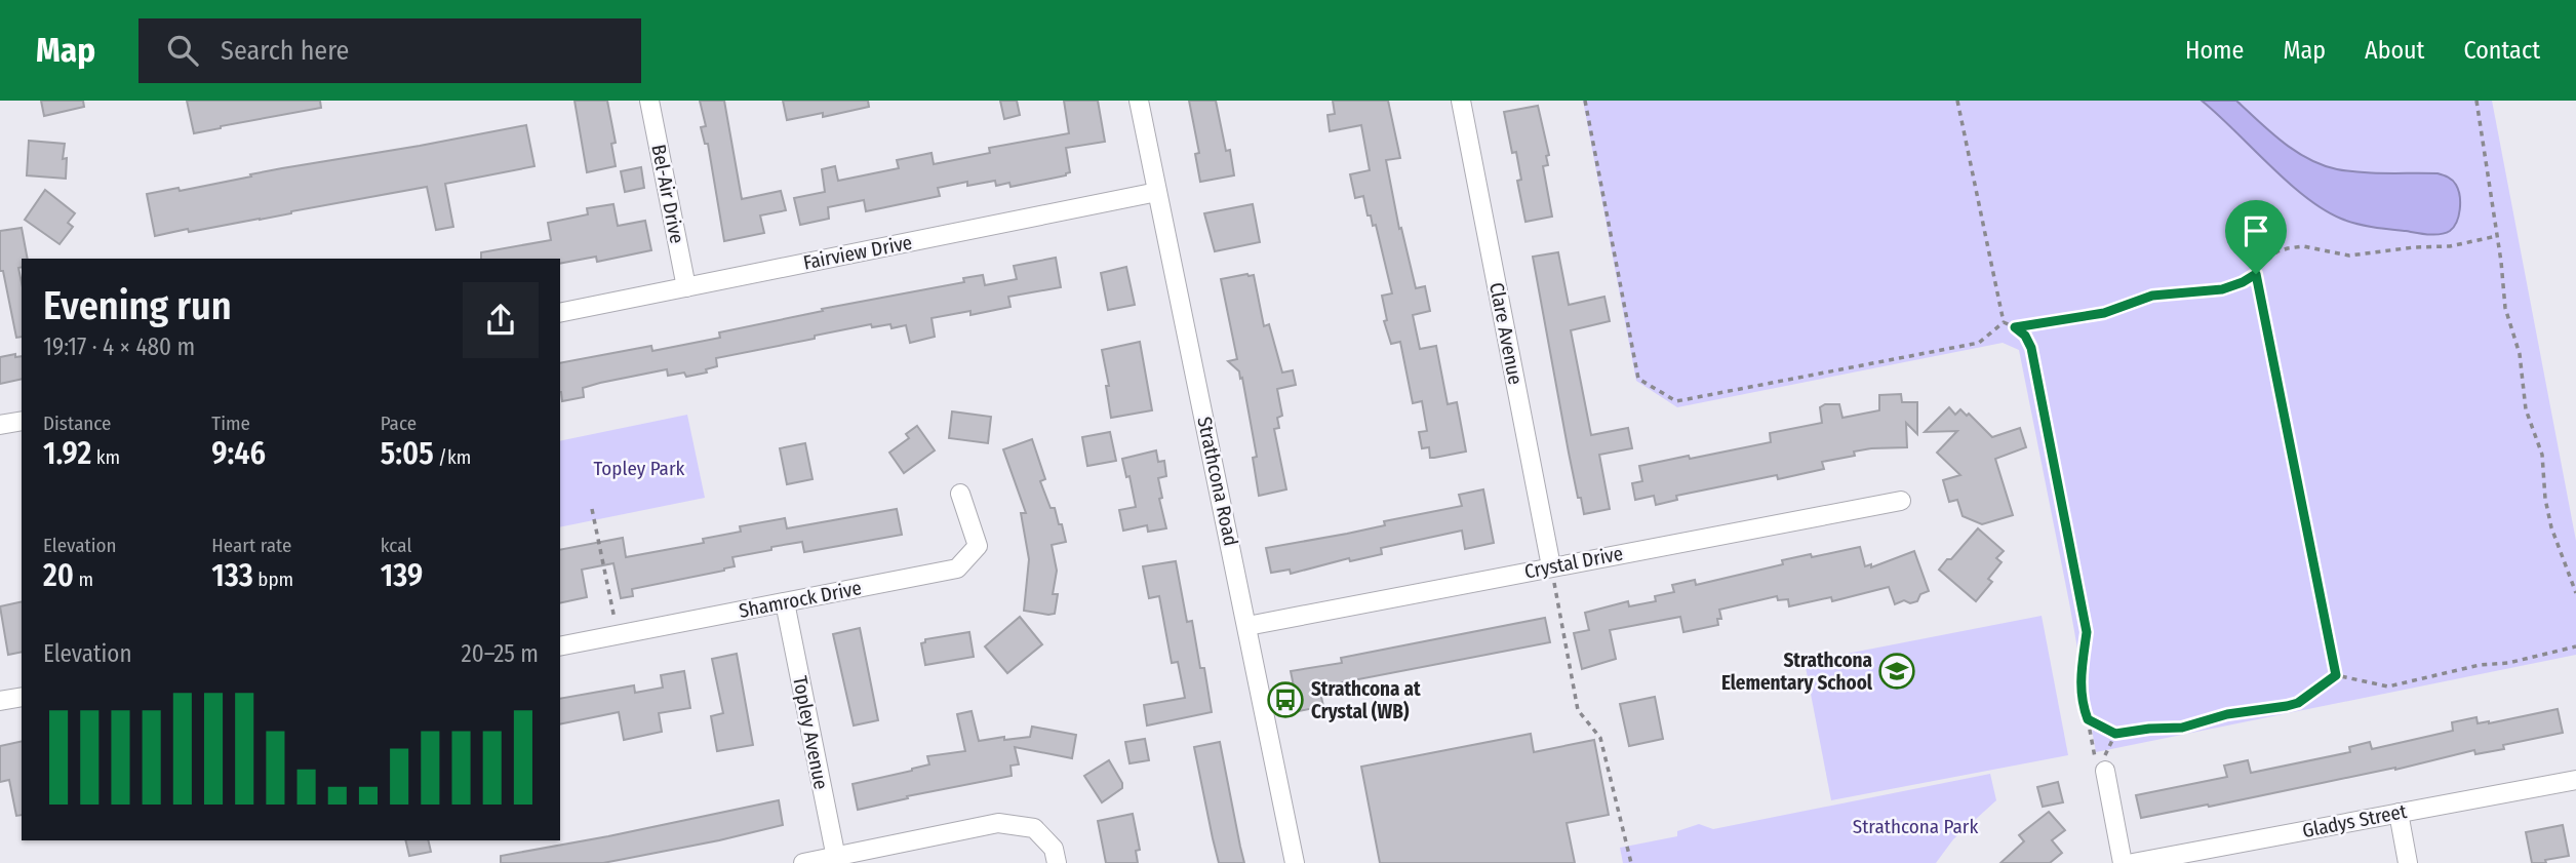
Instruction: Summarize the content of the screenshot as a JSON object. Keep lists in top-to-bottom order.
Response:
{
  "streets": {
    "street": [
      "Bel-Air Drive",
      "Fairview Drive",
      "Clare Avenue",
      "Strathcona Road",
      "Crystal Drive",
      "Shamrock Drive",
      "Topley Avenue",
      "Gladys Street"
    ]
  },
  "crossings": [
    ["Bel-Air Drive", "Fairview Drive"],
    ["Fairview Drive", "Strathcona Road"],
    ["Clare Avenue", "Crystal Drive"],
    ["Strathcona Road", "Crystal Drive"],
    ["Shamrock Drive", "Topley Avenue"]
  ],
  "parks": ["Topley Park", "Strathcona Park"],
  "places": {
    "school or university": ["Strathcona Elementary School"],
    "bus stop": ["Strathcona at Crystal (WB)"]
  },
  "page": {
    "header": "Map",
    "search": "Search here",
    "nav": [
      "Home",
      "Map",
      "About",
      "Contact"
    ],
    "heading": ["Evening run", "19:17 · 4 × 480 m"],
    "stats": [
      ["Distance", "1.92 km"],
      ["Time", "9:46"],
      ["Pace", "5:05 /km"],
      ["Elevation", "20 m"],
      ["Heart rate", "133 bpm"],
      ["kcal", "139"]
    ],
    "chart": ["Elevation", "20–25 m"]
  }
}
